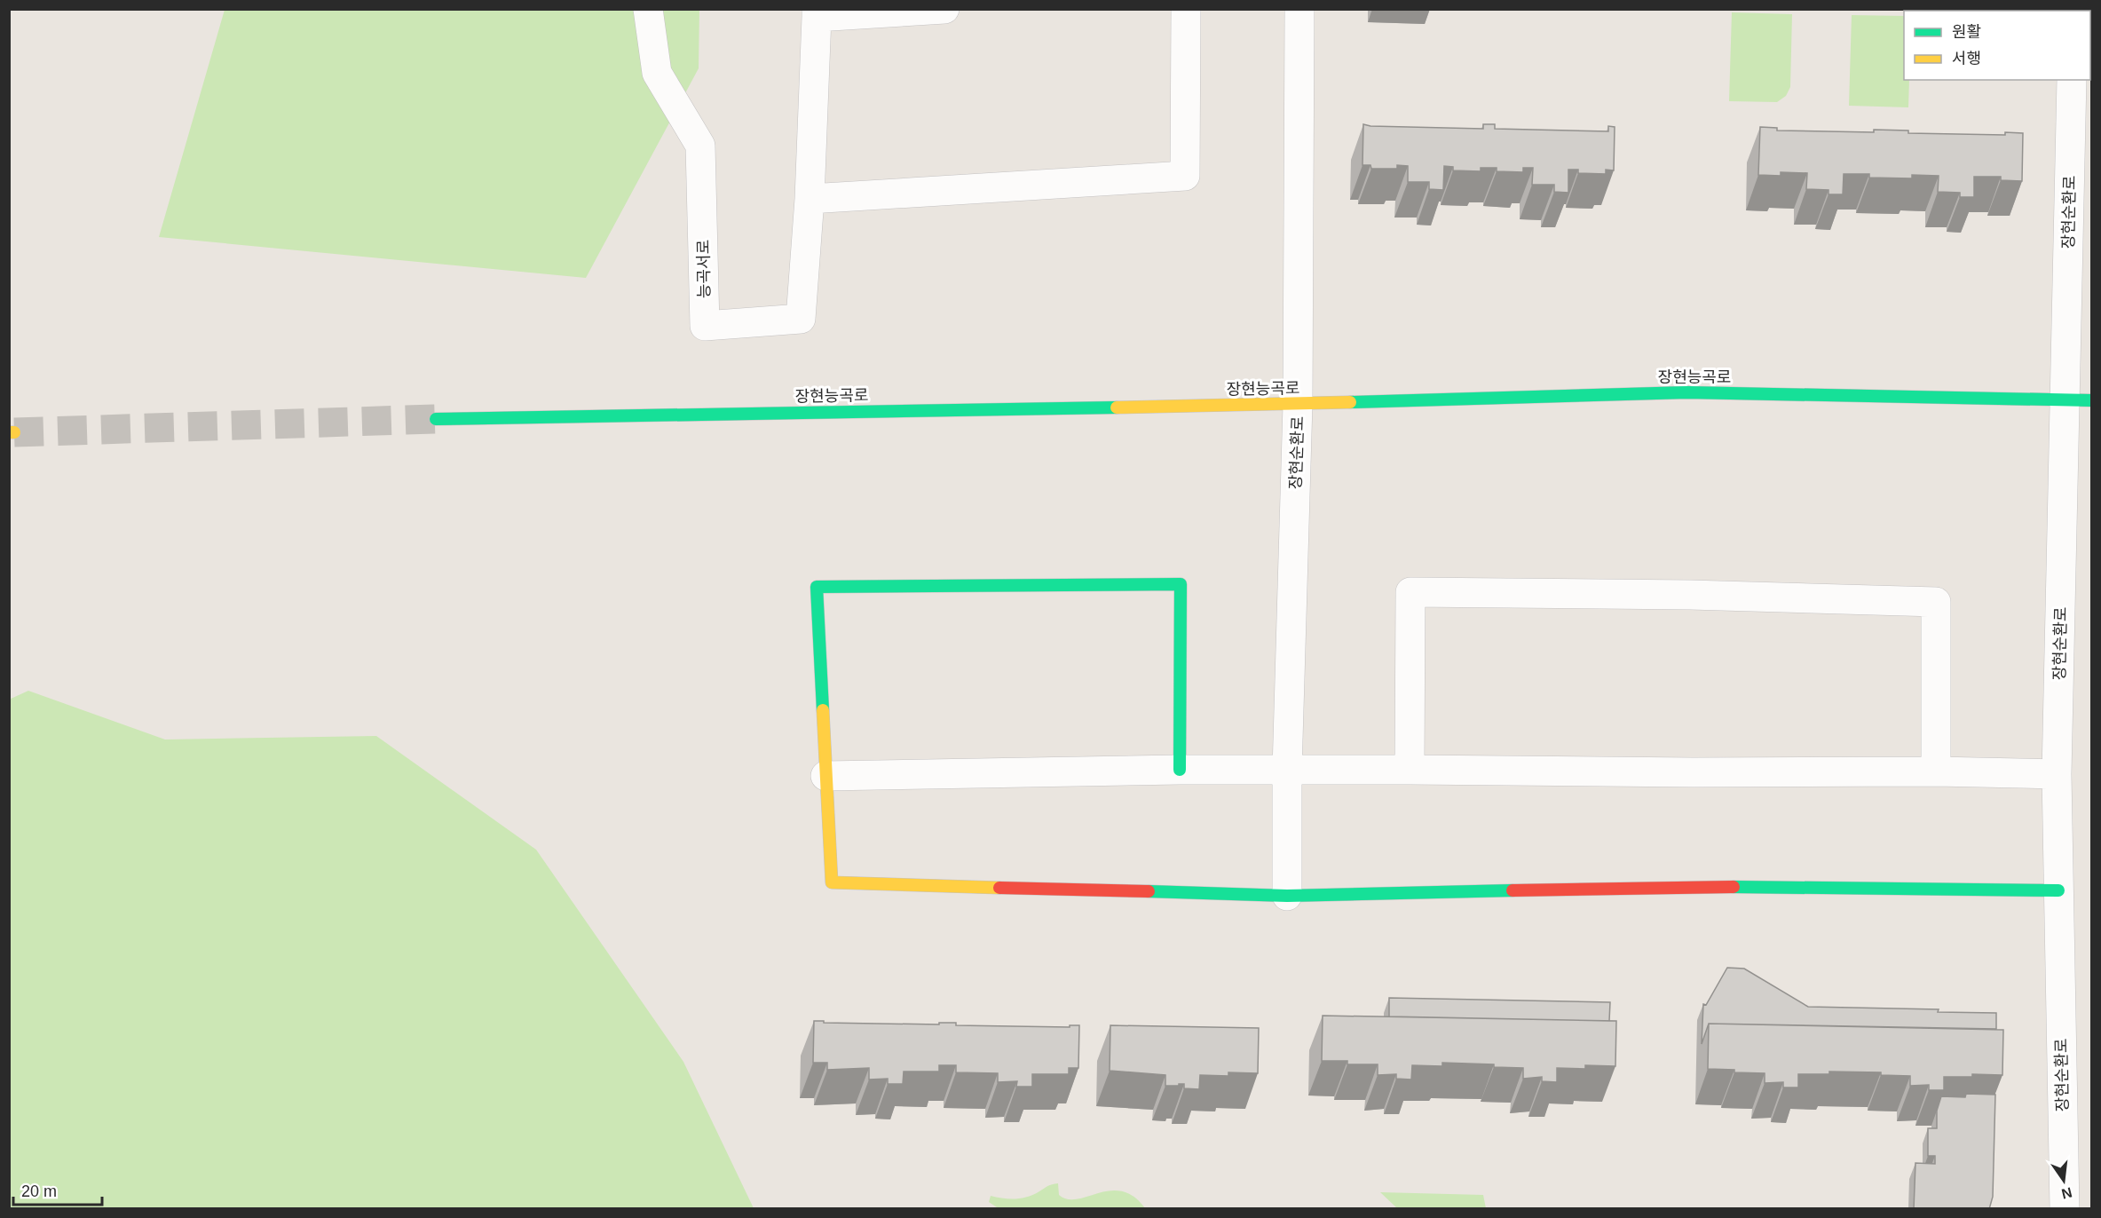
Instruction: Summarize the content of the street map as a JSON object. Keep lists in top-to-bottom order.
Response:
{
  "streets": {
    "street": ["장현순환로", "능곡서로", "장현능곡로"]
  },
  "crossings": [
    ["장현순환로", "장현능곡로"]
  ],
  "legend": ["원활", "서행"],
  "scale_bar": "20 m",
  "north": "bottom"
}
